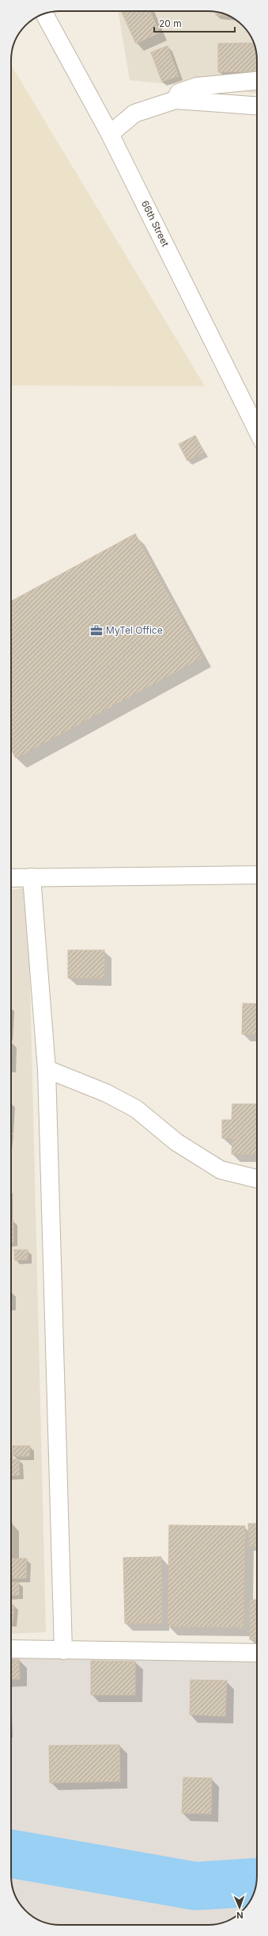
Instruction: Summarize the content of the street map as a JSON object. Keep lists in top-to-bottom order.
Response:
{
  "streets": {
    "street": ["66th Street"]
  },
  "places": {
    "office": ["MyTel Office"]
  },
  "scale_bar": "20 m",
  "north": "bottom"
}
